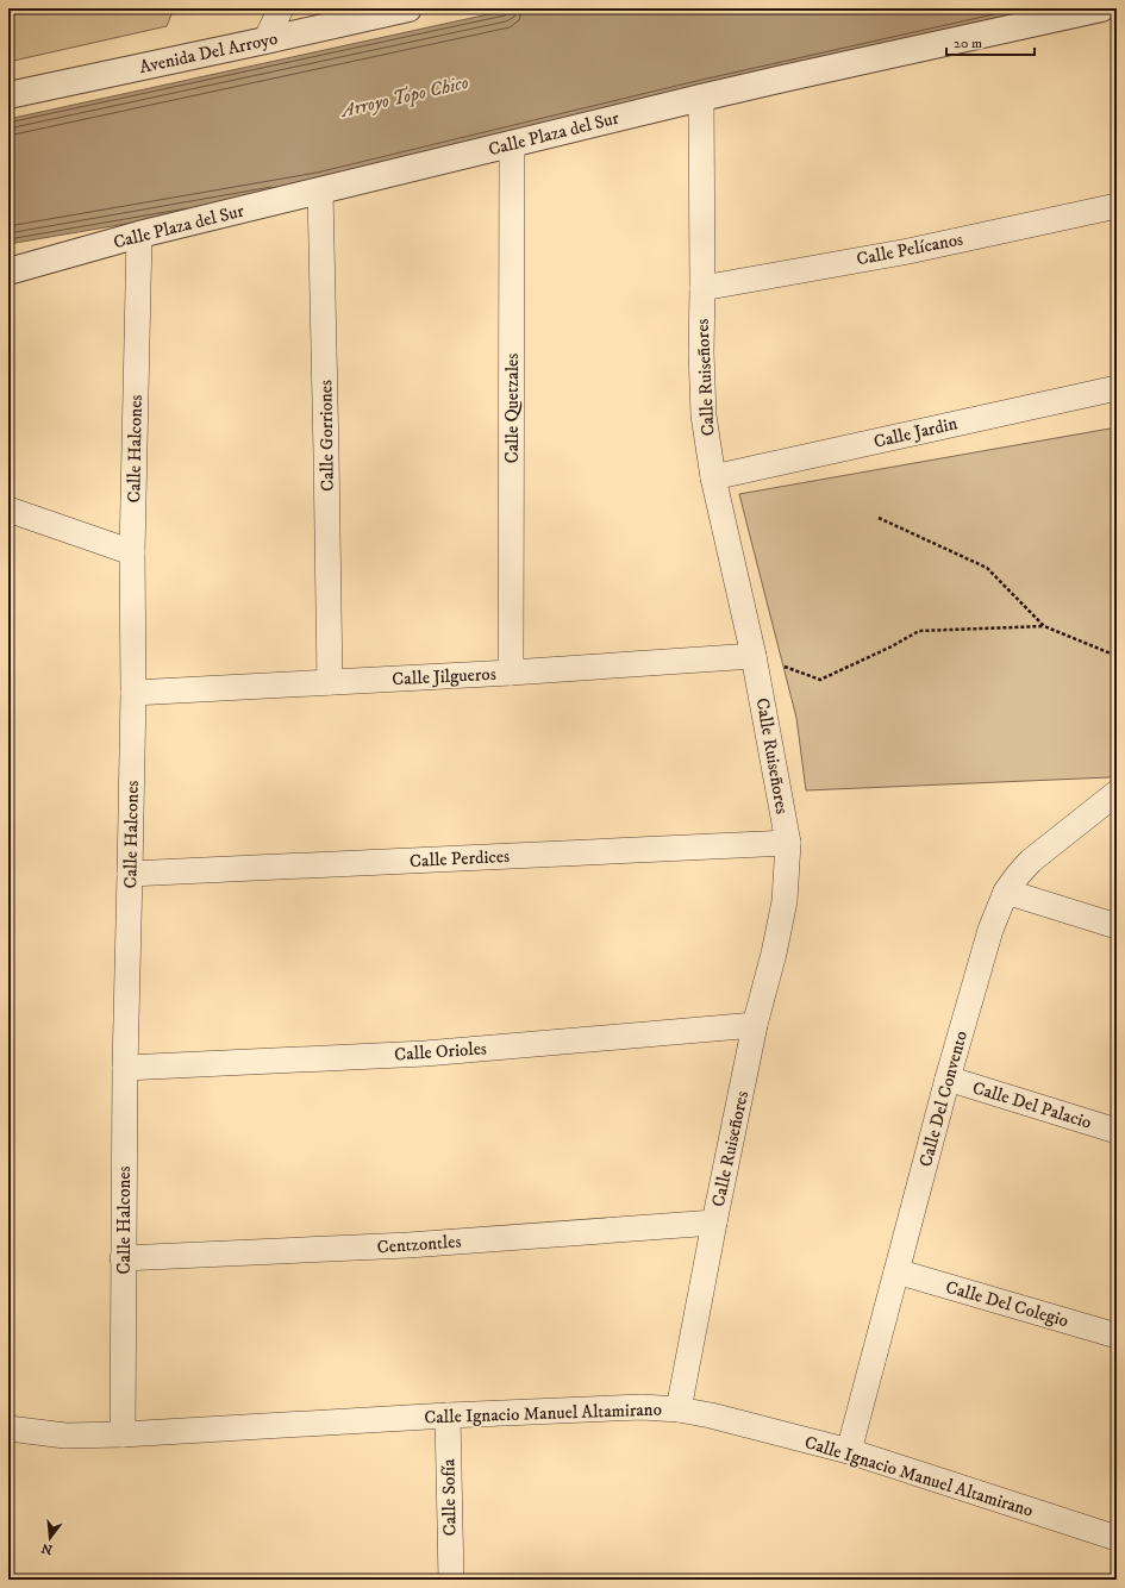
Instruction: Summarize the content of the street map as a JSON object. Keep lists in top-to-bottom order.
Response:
{
  "streets": {
    "street": [
      "Avenida Del Arroyo",
      "Calle Plaza del Sur",
      "Calle Pelícanos",
      "Calle Ruiseñores",
      "Calle Quetzales",
      "Calle Jardin",
      "Calle Gorriones",
      "Calle Halcones",
      "Calle Jilgueros",
      "Calle Perdices",
      "Calle Orioles",
      "Calle Del Convento",
      "Calle Del Palacio",
      "Centzontles",
      "Calle Del Colegio",
      "Calle Ignacio Manuel Altamirano",
      "Calle Sofía"
    ]
  },
  "crossings": [
    ["Calle Plaza del Sur", "Calle Ruiseñores"],
    ["Calle Plaza del Sur", "Calle Quetzales"],
    ["Calle Plaza del Sur", "Calle Gorriones"],
    ["Calle Plaza del Sur", "Calle Halcones"],
    ["Calle Pelícanos", "Calle Ruiseñores"],
    ["Calle Ruiseñores", "Calle Jardin"],
    ["Calle Ruiseñores", "Calle Jilgueros"],
    ["Calle Ruiseñores", "Calle Perdices"],
    ["Calle Ruiseñores", "Calle Orioles"],
    ["Calle Ruiseñores", "Centzontles"],
    ["Calle Ruiseñores", "Calle Ignacio Manuel Altamirano"],
    ["Calle Quetzales", "Calle Jilgueros"],
    ["Calle Gorriones", "Calle Jilgueros"],
    ["Calle Halcones", "Calle Jilgueros"],
    ["Calle Halcones", "Calle Perdices"],
    ["Calle Halcones", "Calle Orioles"],
    ["Calle Halcones", "Centzontles"],
    ["Calle Halcones", "Calle Ignacio Manuel Altamirano"],
    ["Calle Del Convento", "Calle Del Palacio"],
    ["Calle Del Convento", "Calle Del Colegio"],
    ["Calle Del Convento", "Calle Ignacio Manuel Altamirano"],
    ["Calle Ignacio Manuel Altamirano", "Calle Sofía"]
  ],
  "water": ["Arroyo Topo Chico"],
  "scale_bar": "20 m",
  "north": "bottom"
}
